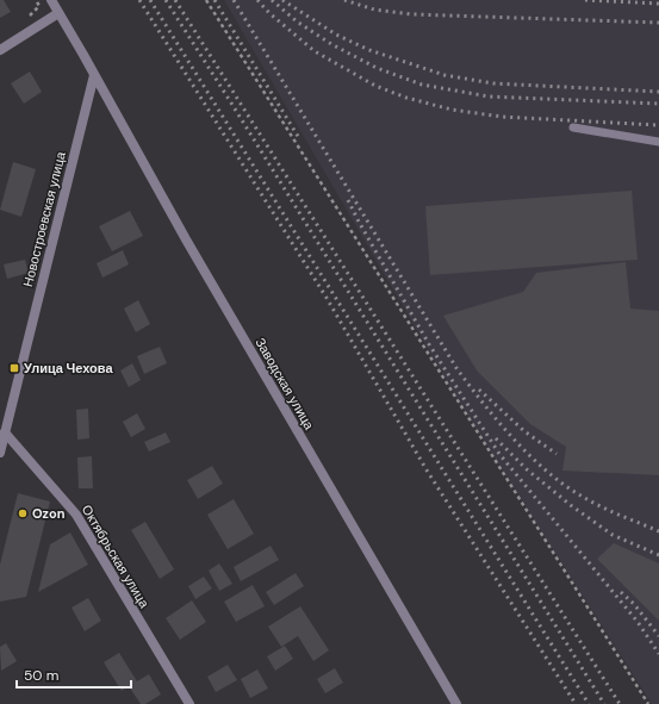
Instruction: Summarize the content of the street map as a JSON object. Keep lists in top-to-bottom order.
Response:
{
  "streets": {
    "street": ["Новостроевская улица", "Заводская улица", "Октябрьская улица"]
  },
  "crossings": [
    ["Новостроевская улица", "Заводская улица"],
    ["Новостроевская улица", "Октябрьская улица"]
  ],
  "places": {
    "transit": ["Улица Чехова"],
    "other": ["Ozon"]
  },
  "scale_bar": "50 m"
}
